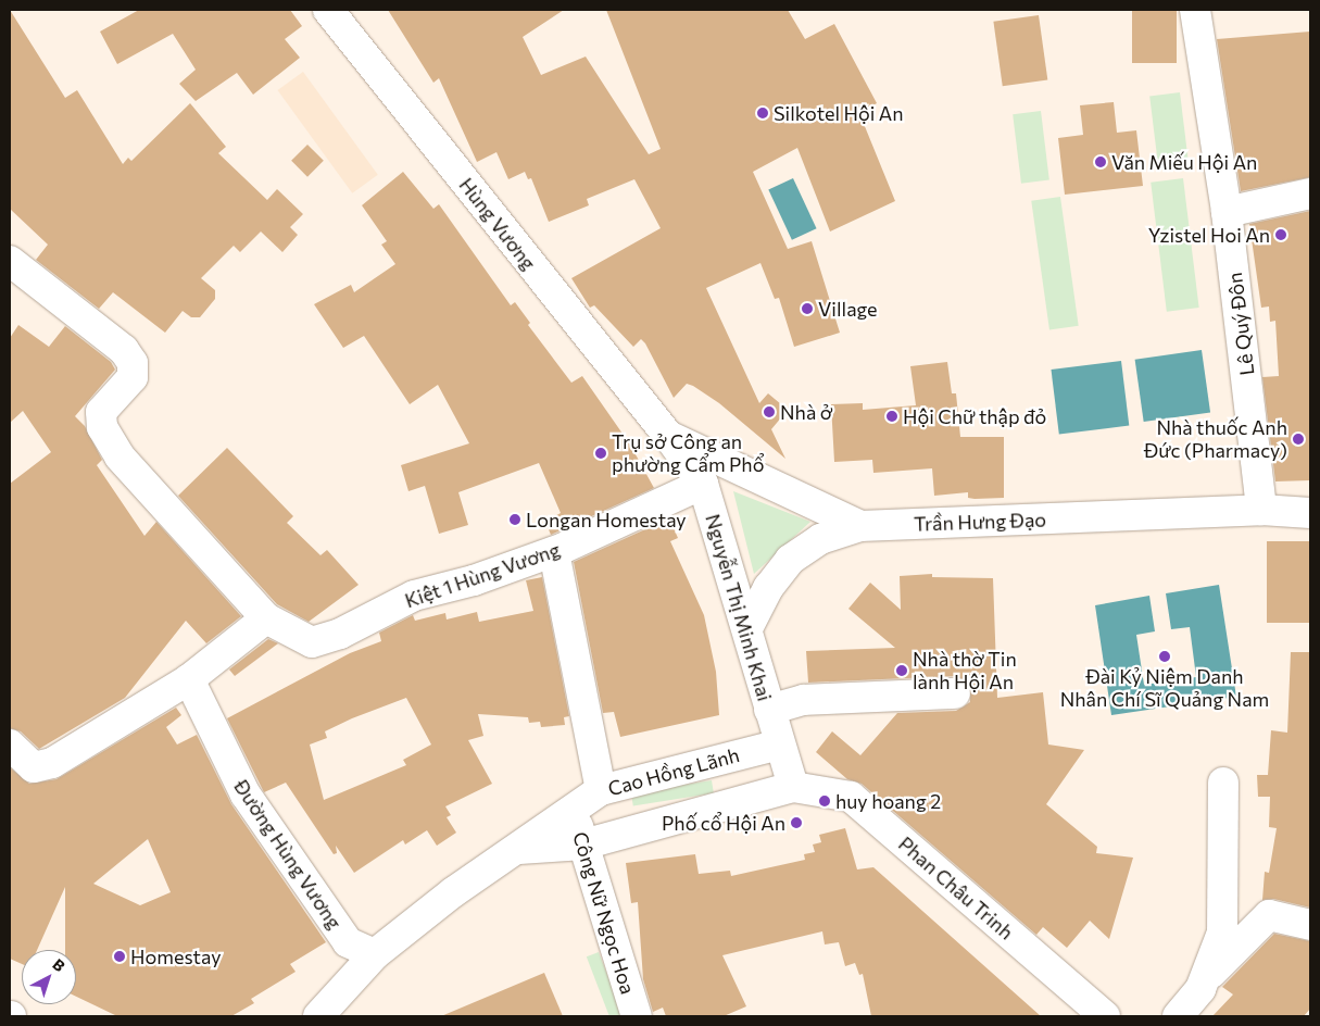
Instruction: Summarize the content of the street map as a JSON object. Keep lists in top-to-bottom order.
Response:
{
  "streets": {
    "street": [
      "Hùng Vương",
      "Lê Quý Đôn",
      "Trần Hưng Đạo",
      "Kiệt 1 Hùng Vương",
      "Nguyễn Thị Minh Khai",
      "Cao Hồng Lãnh",
      "Đường Hùng Vương",
      "Phan Châu Trinh",
      "Công Nữ Ngọc Hoa"
    ]
  },
  "crossings": [
    ["Hùng Vương", "Trần Hưng Đạo"],
    ["Hùng Vương", "Nguyễn Thị Minh Khai"],
    ["Lê Quý Đôn", "Trần Hưng Đạo"],
    ["Trần Hưng Đạo", "Nguyễn Thị Minh Khai"],
    ["Kiệt 1 Hùng Vương", "Nguyễn Thị Minh Khai"],
    ["Nguyễn Thị Minh Khai", "Cao Hồng Lãnh"],
    ["Nguyễn Thị Minh Khai", "Phan Châu Trinh"],
    ["Cao Hồng Lãnh", "Đường Hùng Vương"],
    ["Cao Hồng Lãnh", "Phan Châu Trinh"],
    ["Cao Hồng Lãnh", "Công Nữ Ngọc Hoa"]
  ],
  "places": [
    "Silkotel Hội An",
    "Văn Miếu Hội An",
    "Yzistel Hoi An",
    "Village",
    "Nhà ở",
    "Hội Chữ thập đỏ",
    "Nhà thuốc Anh Đức (Pharmacy)",
    "Trụ sở Công an phường Cẩm Phổ",
    "Longan Homestay",
    "Đài Kỷ Niệm Danh Nhân Chí Sĩ Quảng Nam",
    "Nhà thờ Tin lành Hội An",
    "huy hoang 2",
    "Phố cổ Hội An",
    "Homestay"
  ],
  "north": "top right"
}
